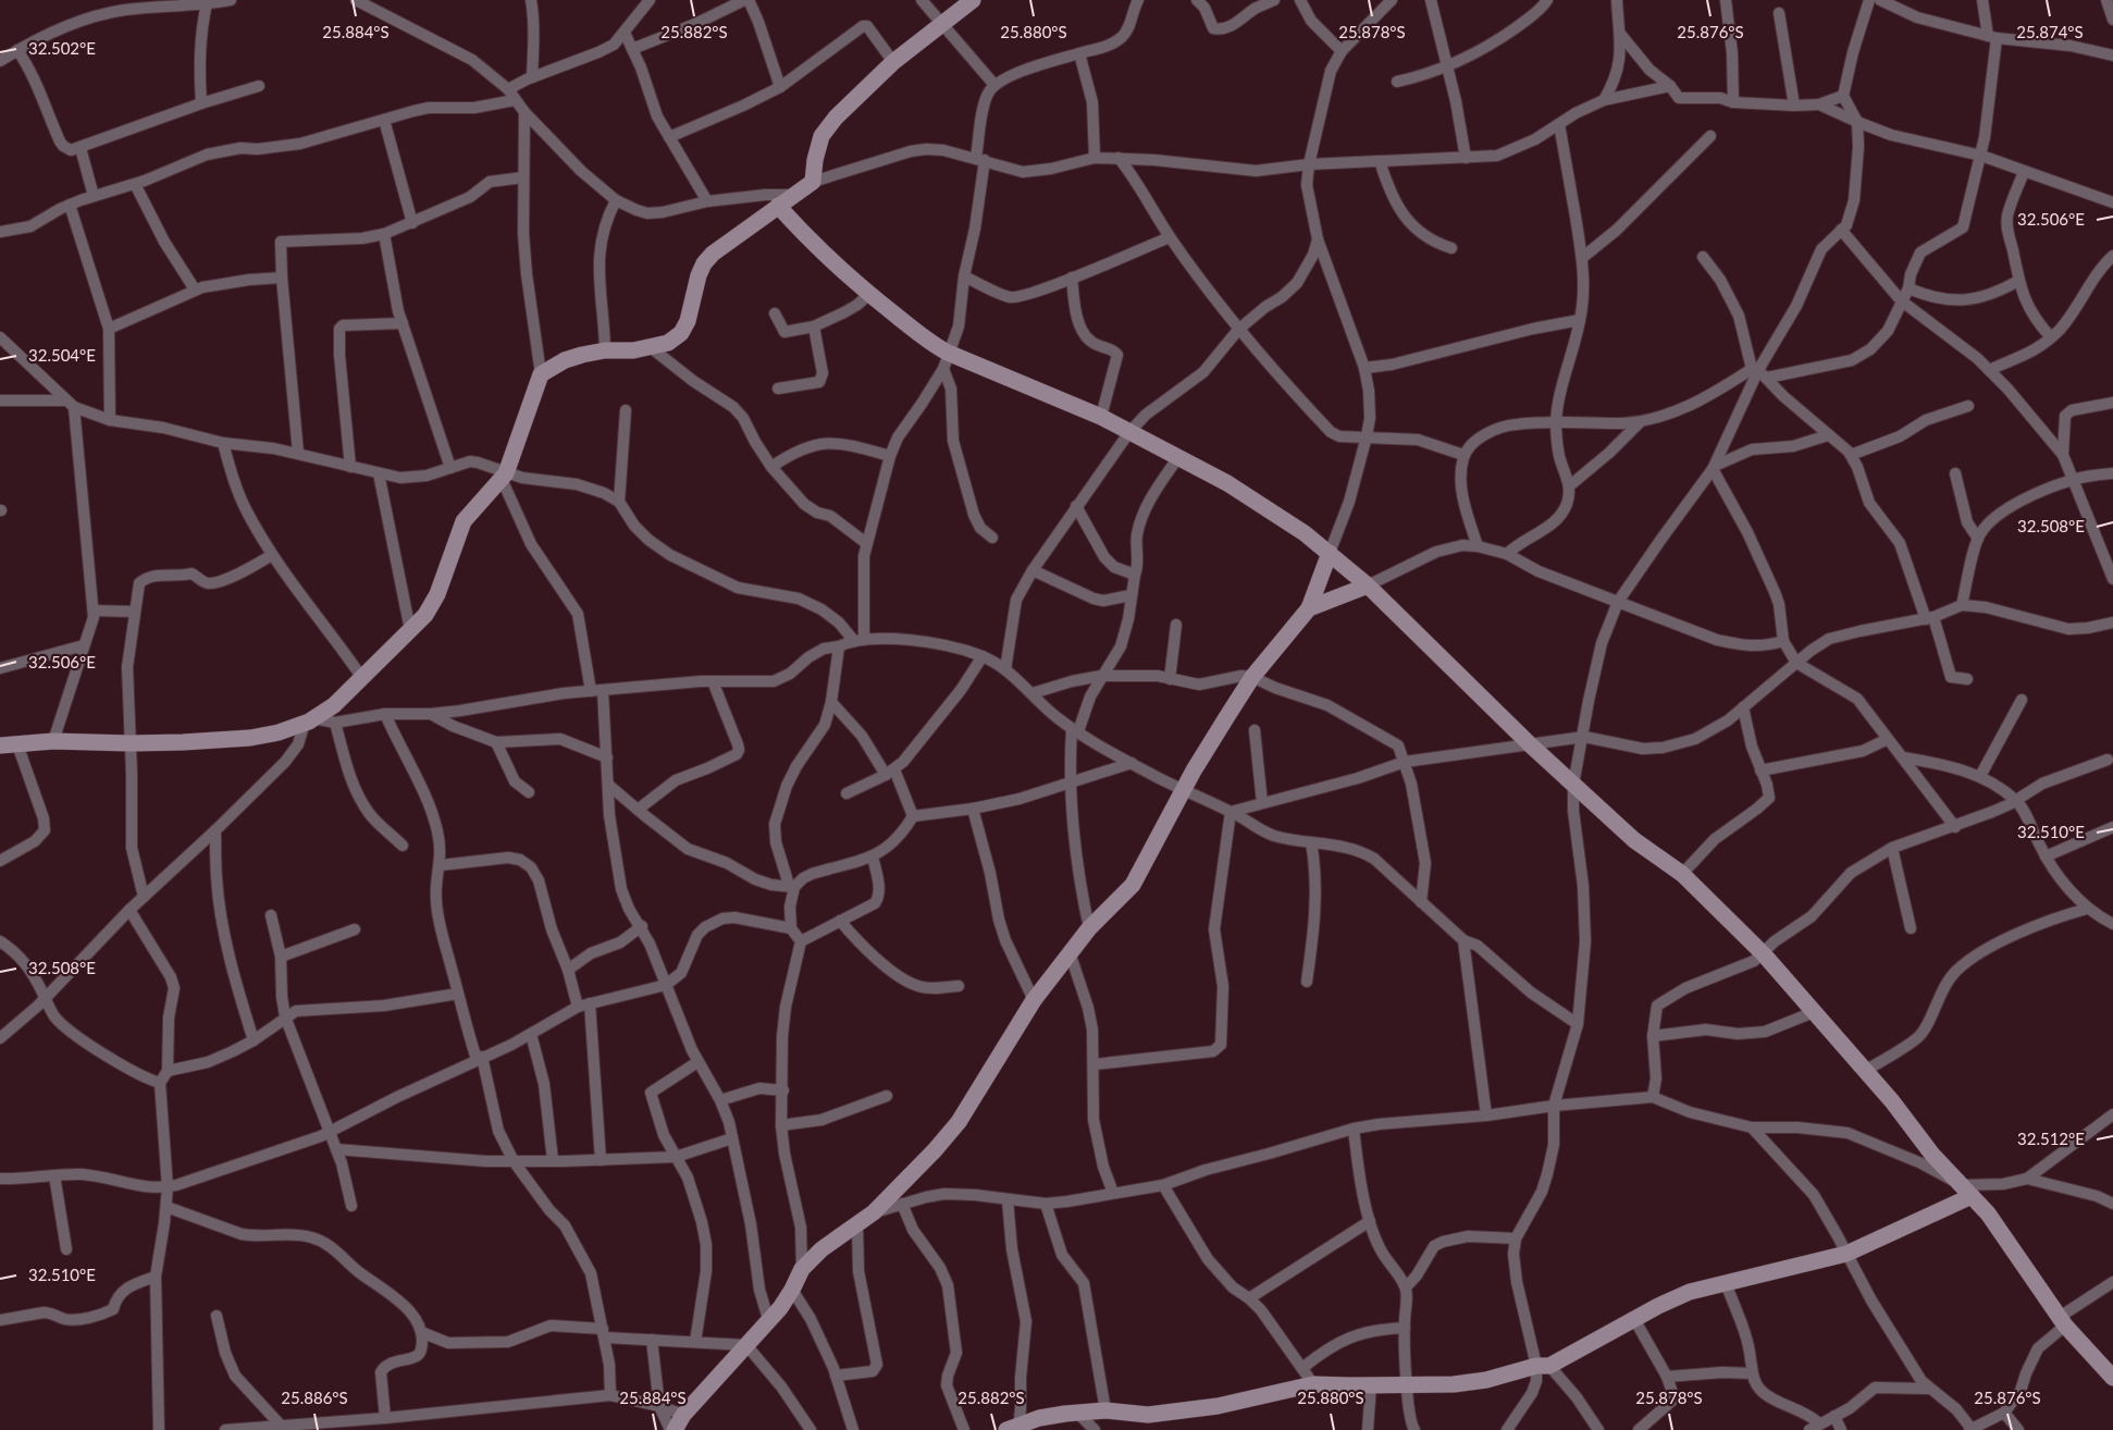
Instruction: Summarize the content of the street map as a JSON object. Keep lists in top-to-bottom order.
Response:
{
  "coordinates": [
    "25.884°S",
    "25.882°S",
    "25.880°S",
    "25.878°S",
    "25.876°S",
    "25.874°S",
    "32.502°E",
    "32.506°E",
    "32.504°E",
    "32.508°E",
    "32.510°E",
    "32.512°E",
    "25.886°S"
  ]
}
